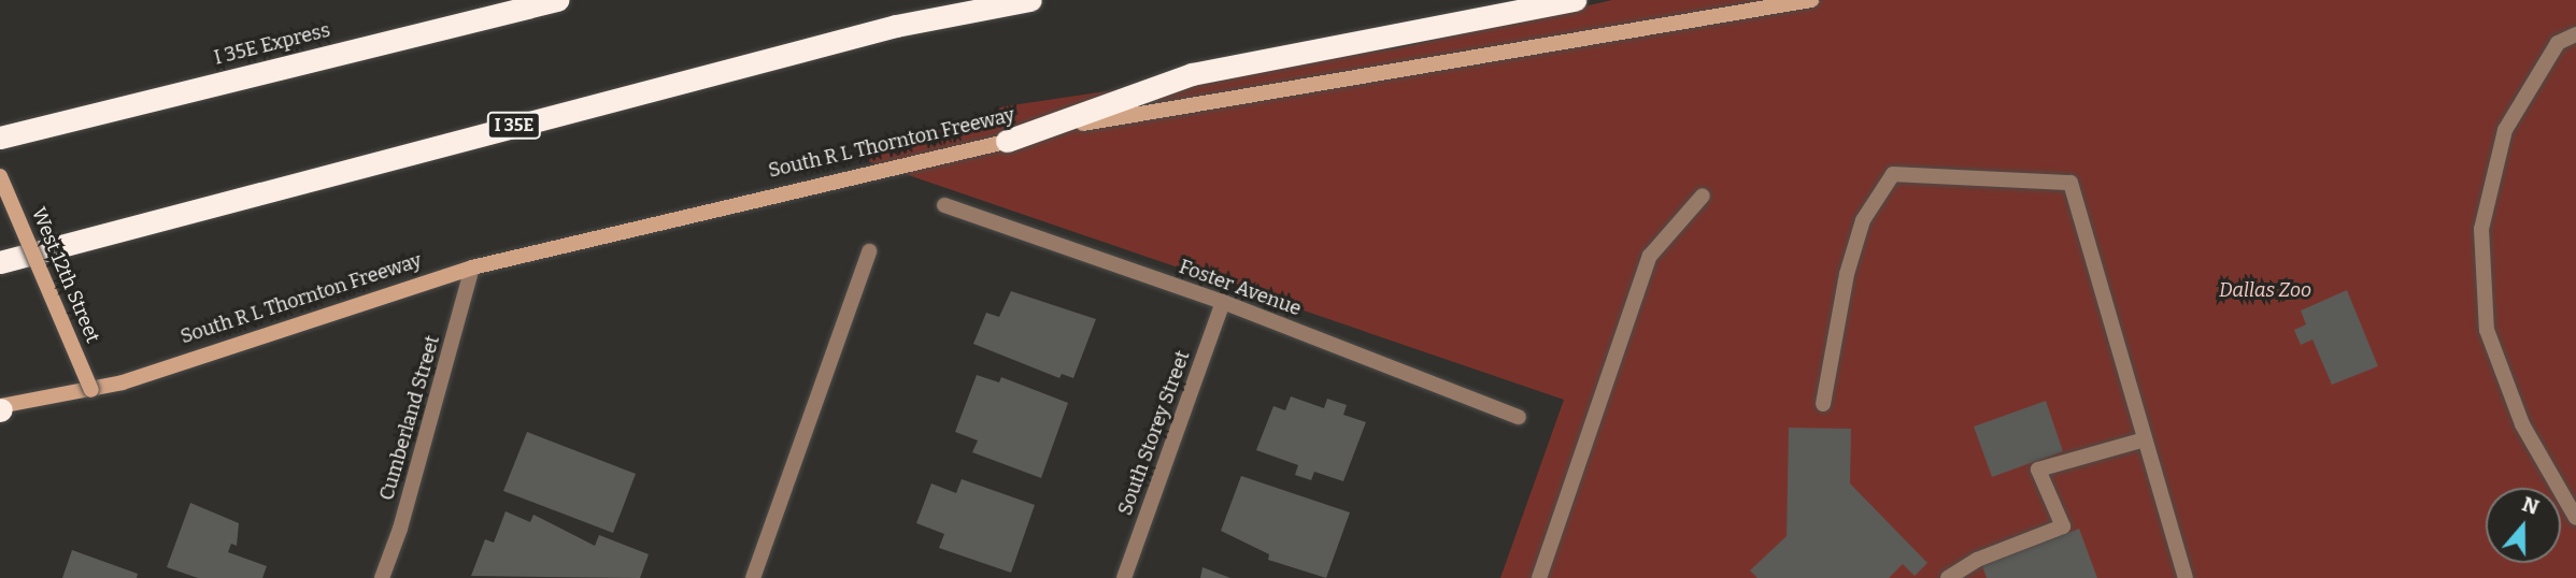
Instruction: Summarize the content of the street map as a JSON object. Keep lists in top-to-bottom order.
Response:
{
  "streets": {
    "highway": ["I 35E Express", "I 35E"],
    "main road": ["South R L Thornton Freeway", "West 12th Street"],
    "street": ["Foster Avenue", "Cumberland Street", "South Storey Street"]
  },
  "crossings": [
    ["South R L Thornton Freeway", "West 12th Street"],
    ["South R L Thornton Freeway", "Cumberland Street"],
    ["Foster Avenue", "South Storey Street"]
  ],
  "parks": ["Dallas Zoo"],
  "north": "top"
}
